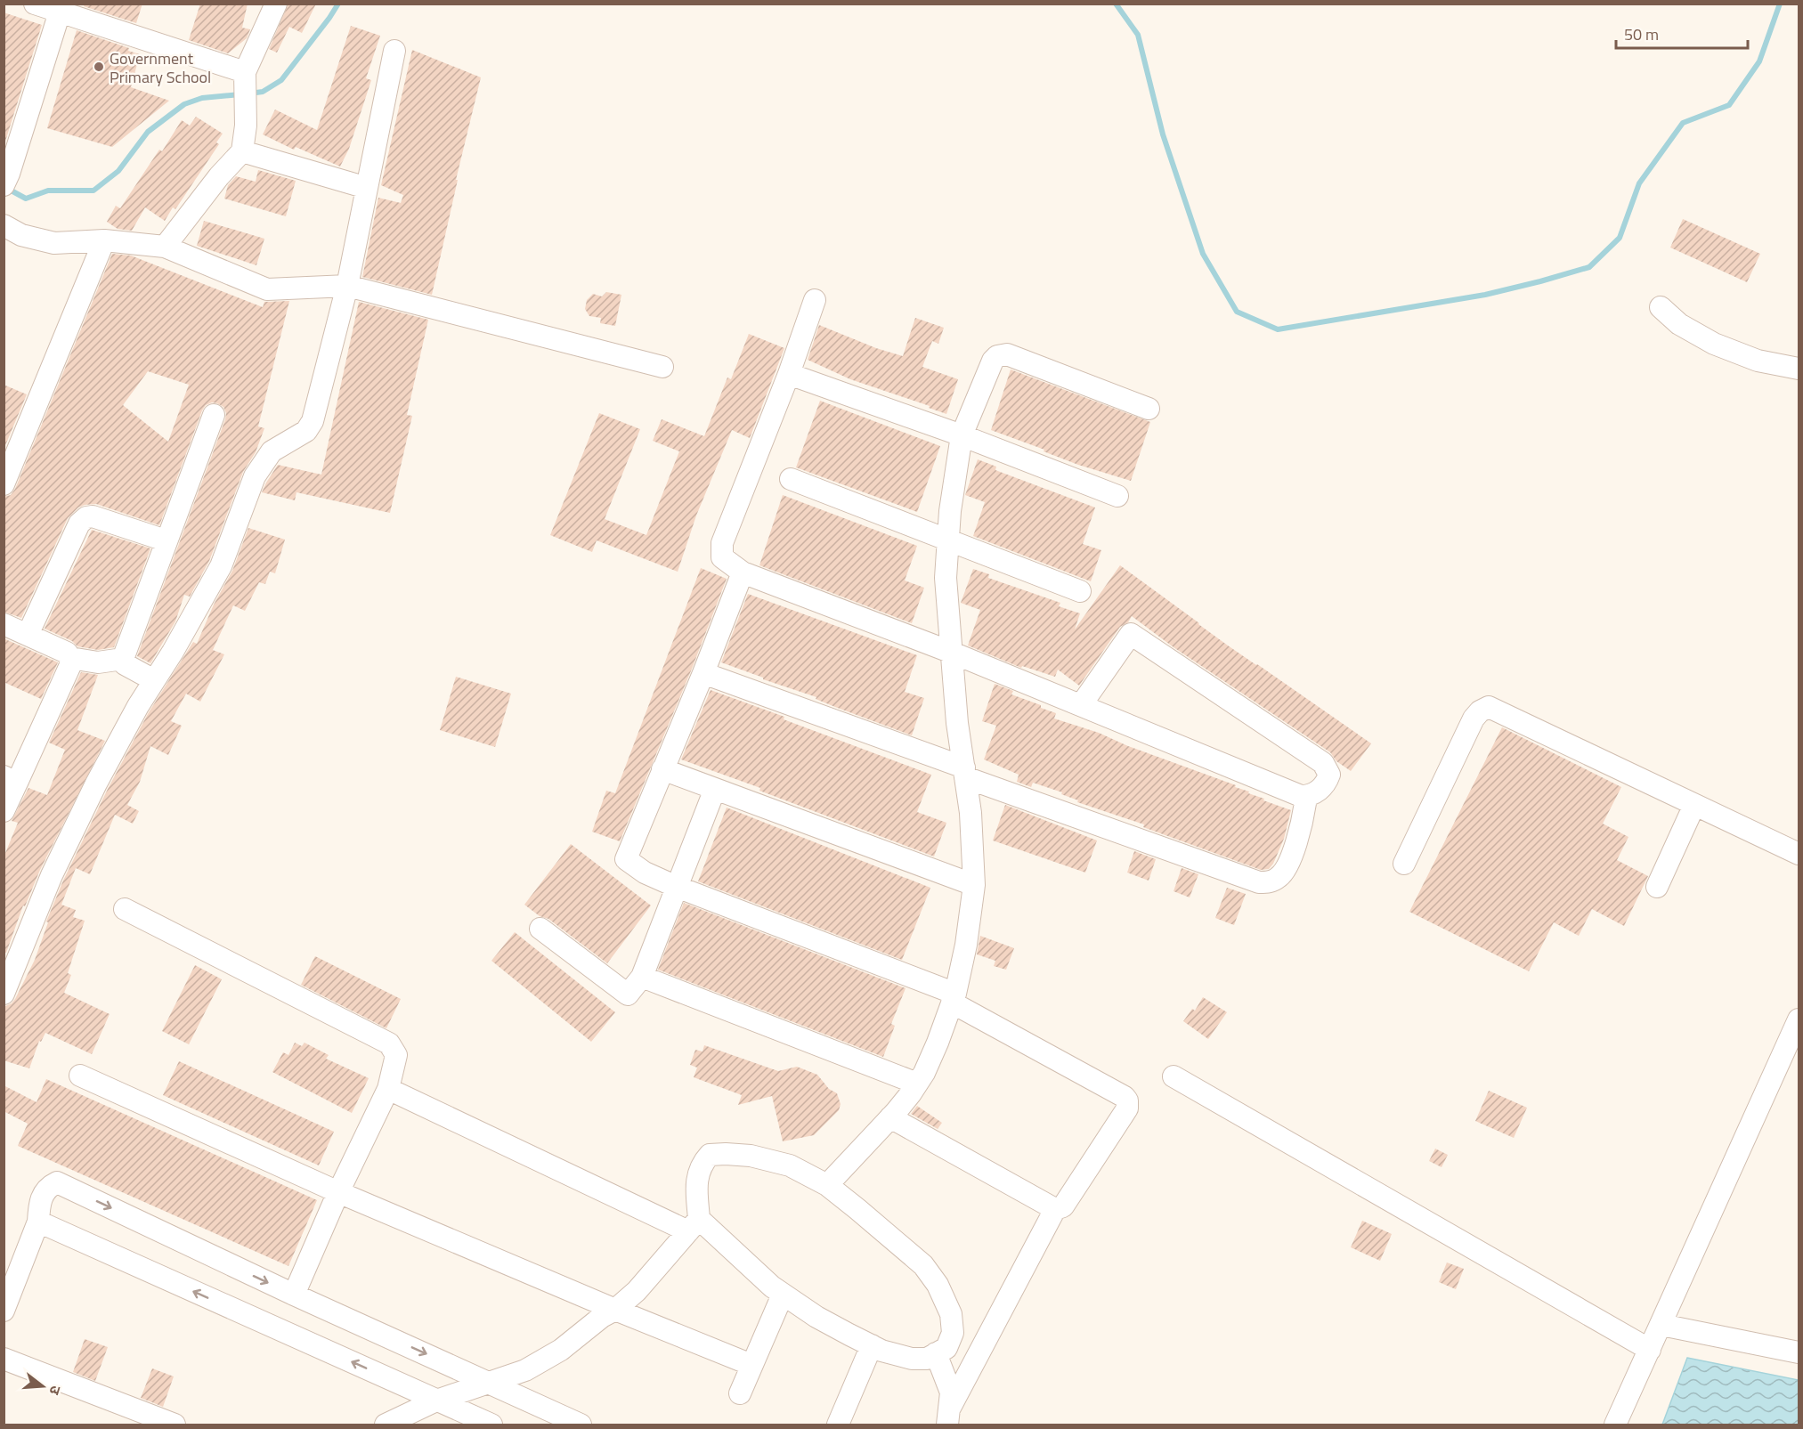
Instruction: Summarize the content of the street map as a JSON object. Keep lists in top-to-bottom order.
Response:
{
  "places": ["Government Primary School"],
  "scale_bar": "50 m",
  "north": "right"
}
